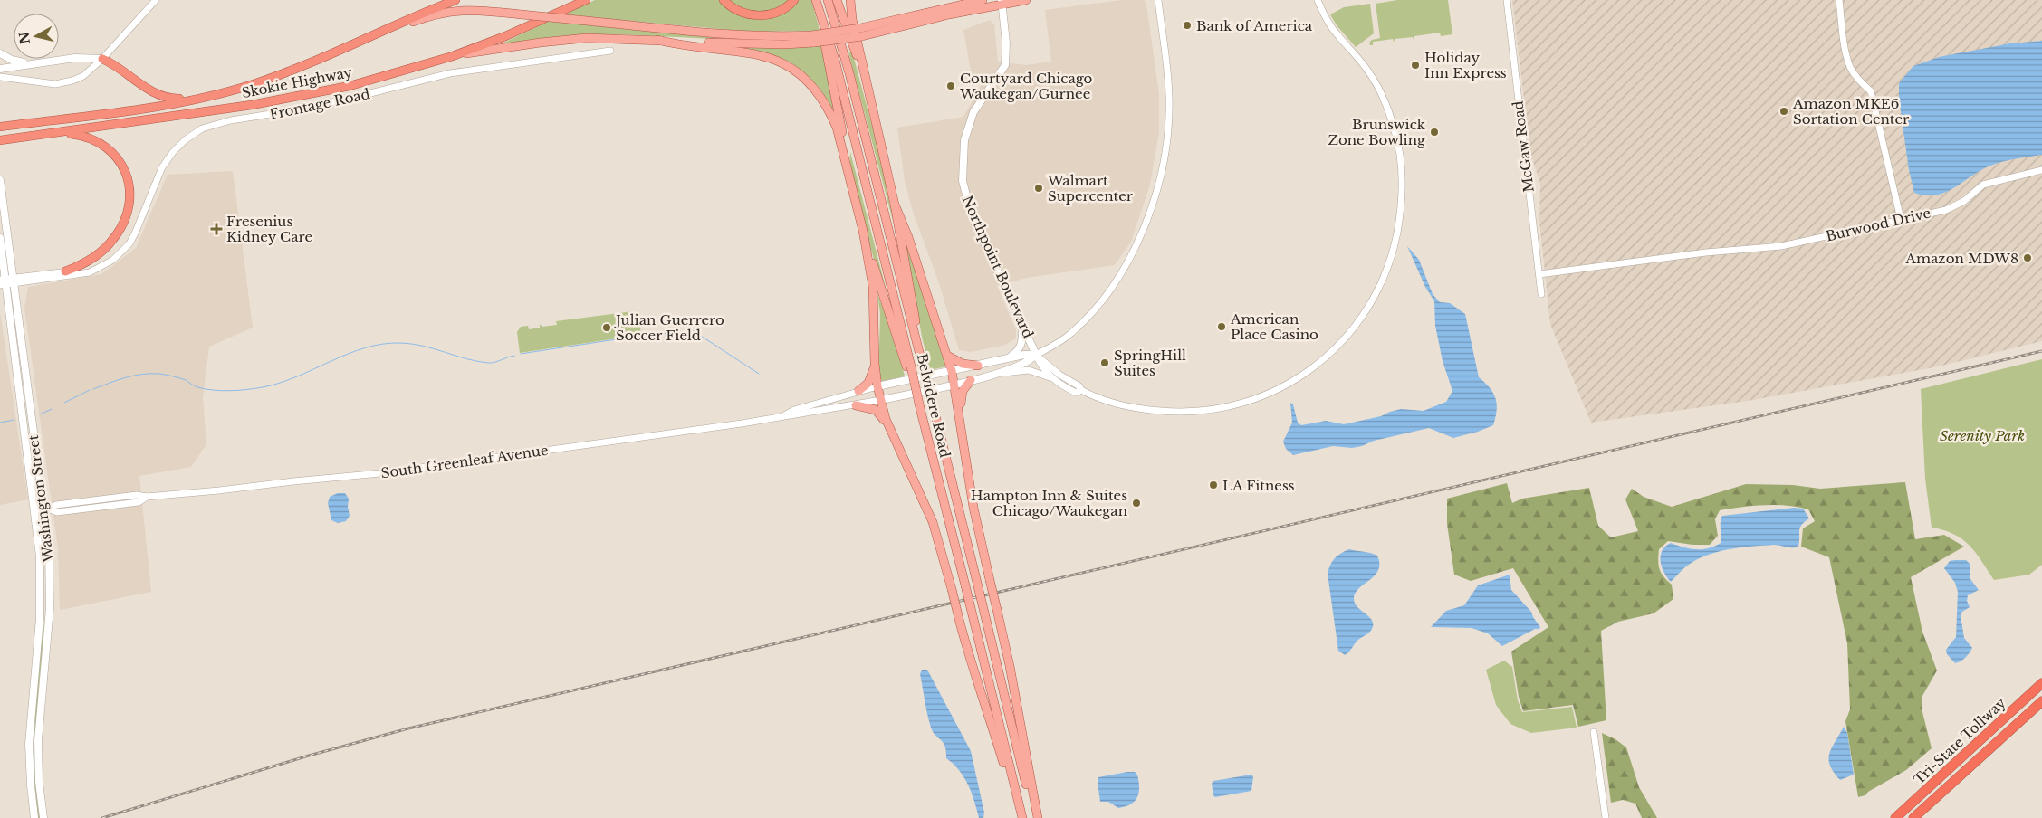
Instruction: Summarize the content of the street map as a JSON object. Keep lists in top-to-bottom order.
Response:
{
  "streets": {
    "highway": ["Skokie Highway", "Tri-State Tollway"],
    "main road": ["Northpoint Boulevard", "Belvidere Road", "Washington Street"],
    "street": [
      "Frontage Road",
      "McGaw Road",
      "Burwood Drive",
      "South Greenleaf Avenue"
    ]
  },
  "crossings": [
    ["Frontage Road", "Washington Street"],
    ["McGaw Road", "Burwood Drive"],
    ["South Greenleaf Avenue", "Washington Street"]
  ],
  "parks": ["Serenity Park"],
  "places": {
    "other": [
      "Bank of America",
      "Holiday Inn Express",
      "Courtyard Chicago Waukegan/Gurnee",
      "Amazon MKE6 Sortation Center",
      "Brunswick Zone Bowling",
      "Walmart Supercenter",
      "Amazon MDW8",
      "American Place Casino",
      "Julian Guerrero Soccer Field",
      "SpringHill Suites",
      "LA Fitness",
      "Hampton Inn & Suites Chicago/Waukegan"
    ],
    "health": ["Fresenius Kidney Care"]
  },
  "north": "left"
}
